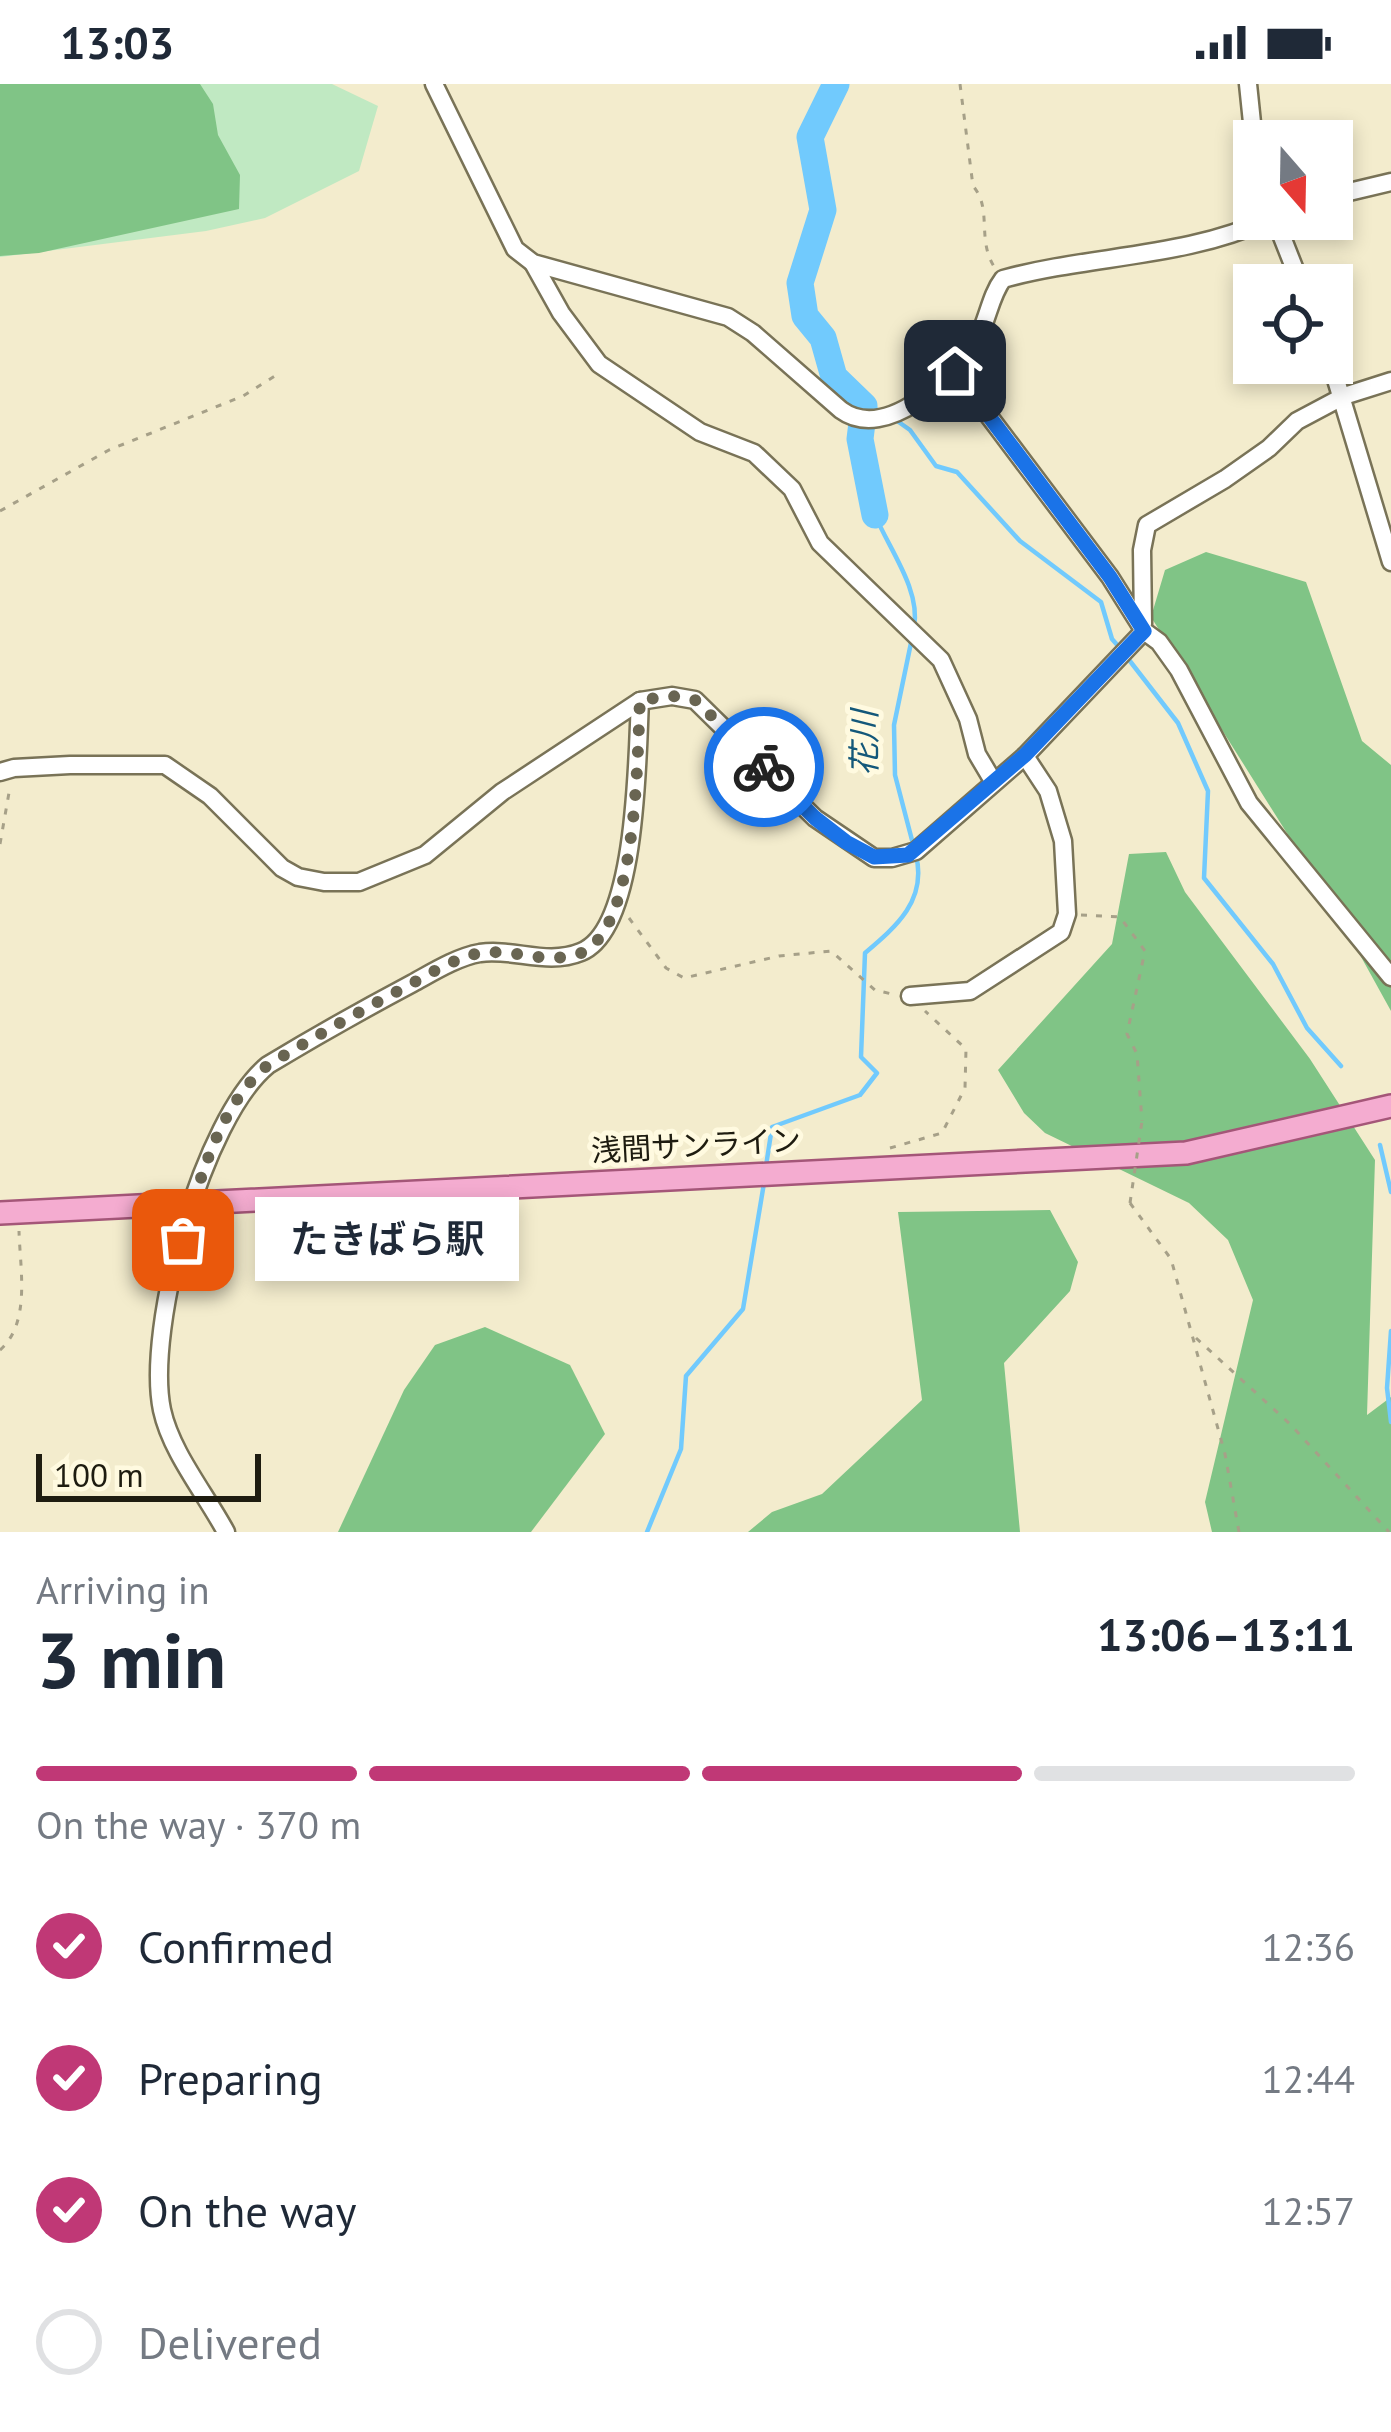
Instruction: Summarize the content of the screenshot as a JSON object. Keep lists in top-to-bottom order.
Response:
{
  "streets": {
    "main road": ["浅間サンライン"]
  },
  "water": ["花川"],
  "places": ["たきばら駅"],
  "scale_bar": "100 m",
  "north": "bottom",
  "page": {
    "status": "13:03",
    "bubble": "たきばら駅",
    "scale": "100 m",
    "heading": ["3 min", "Arriving in", "13:06–13:11"],
    "bar": "On the way · 370 m",
    "list": [
      ["Confirmed", "12:36"],
      ["Preparing", "12:44"],
      ["On the way", "12:57"],
      "Delivered"
    ]
  }
}
